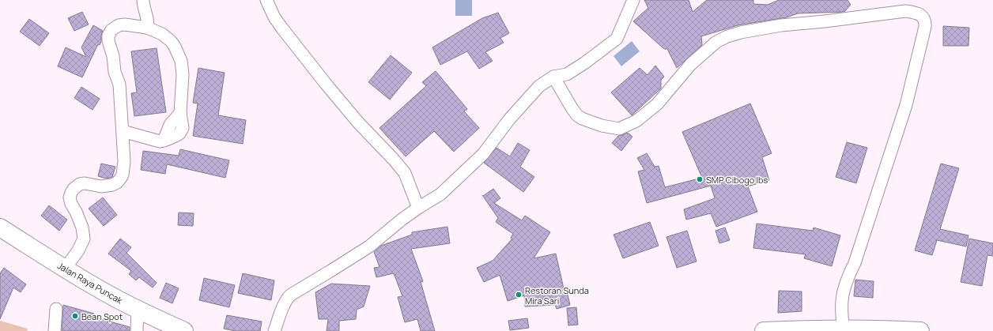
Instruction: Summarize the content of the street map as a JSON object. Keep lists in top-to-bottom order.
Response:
{
  "streets": {
    "highway": ["Jalan Raya Puncak"]
  },
  "places": ["SMP Cibogo Ibs", "Restoran Sunda Mira Sari", "Bean Spot"]
}
